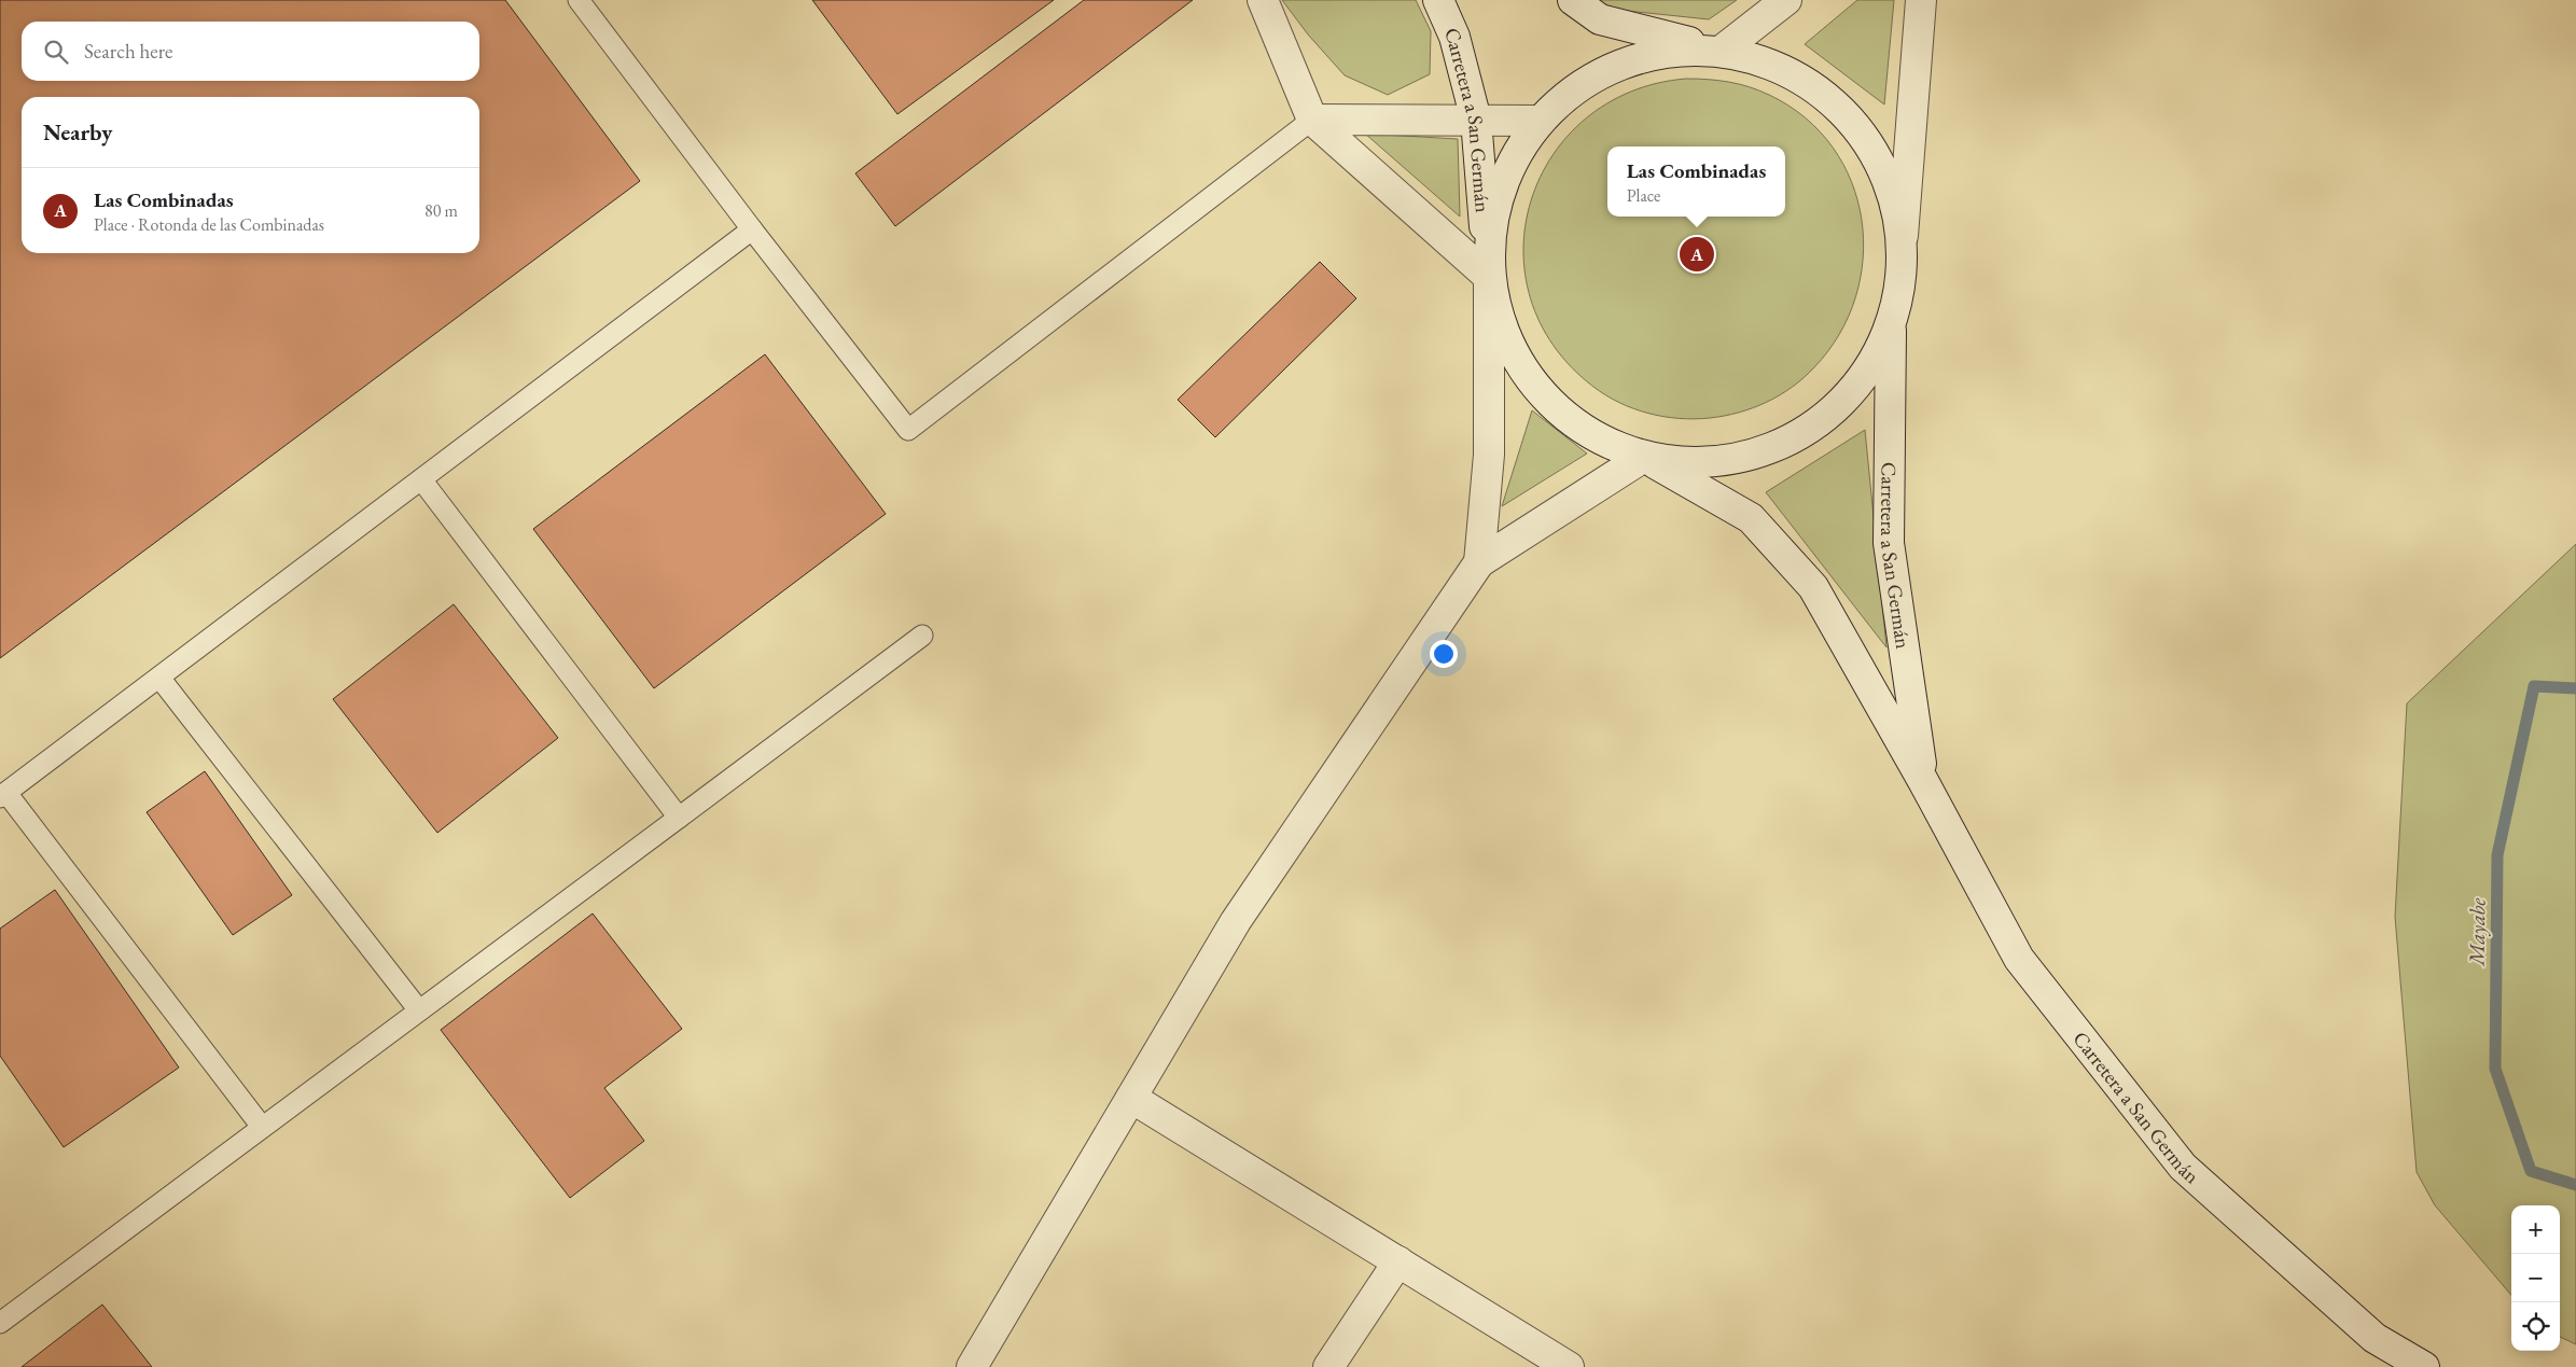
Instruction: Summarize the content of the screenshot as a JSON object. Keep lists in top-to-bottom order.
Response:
{
  "streets": {
    "main road": ["Carretera a San Germán"]
  },
  "water": ["Mayabe"],
  "page": {
    "search": "Search here",
    "heading": "Nearby",
    "popup": ["Las Combinadas", "Place"],
    "list": [
      {
        "mark": "A",
        "name": "Las Combinadas",
        "note": "Place · Rotonda de las Combinadas",
        "value": "80 m"
      }
    ],
    "pins": "A",
    "map_buttons": ["+", "−"]
  }
}
